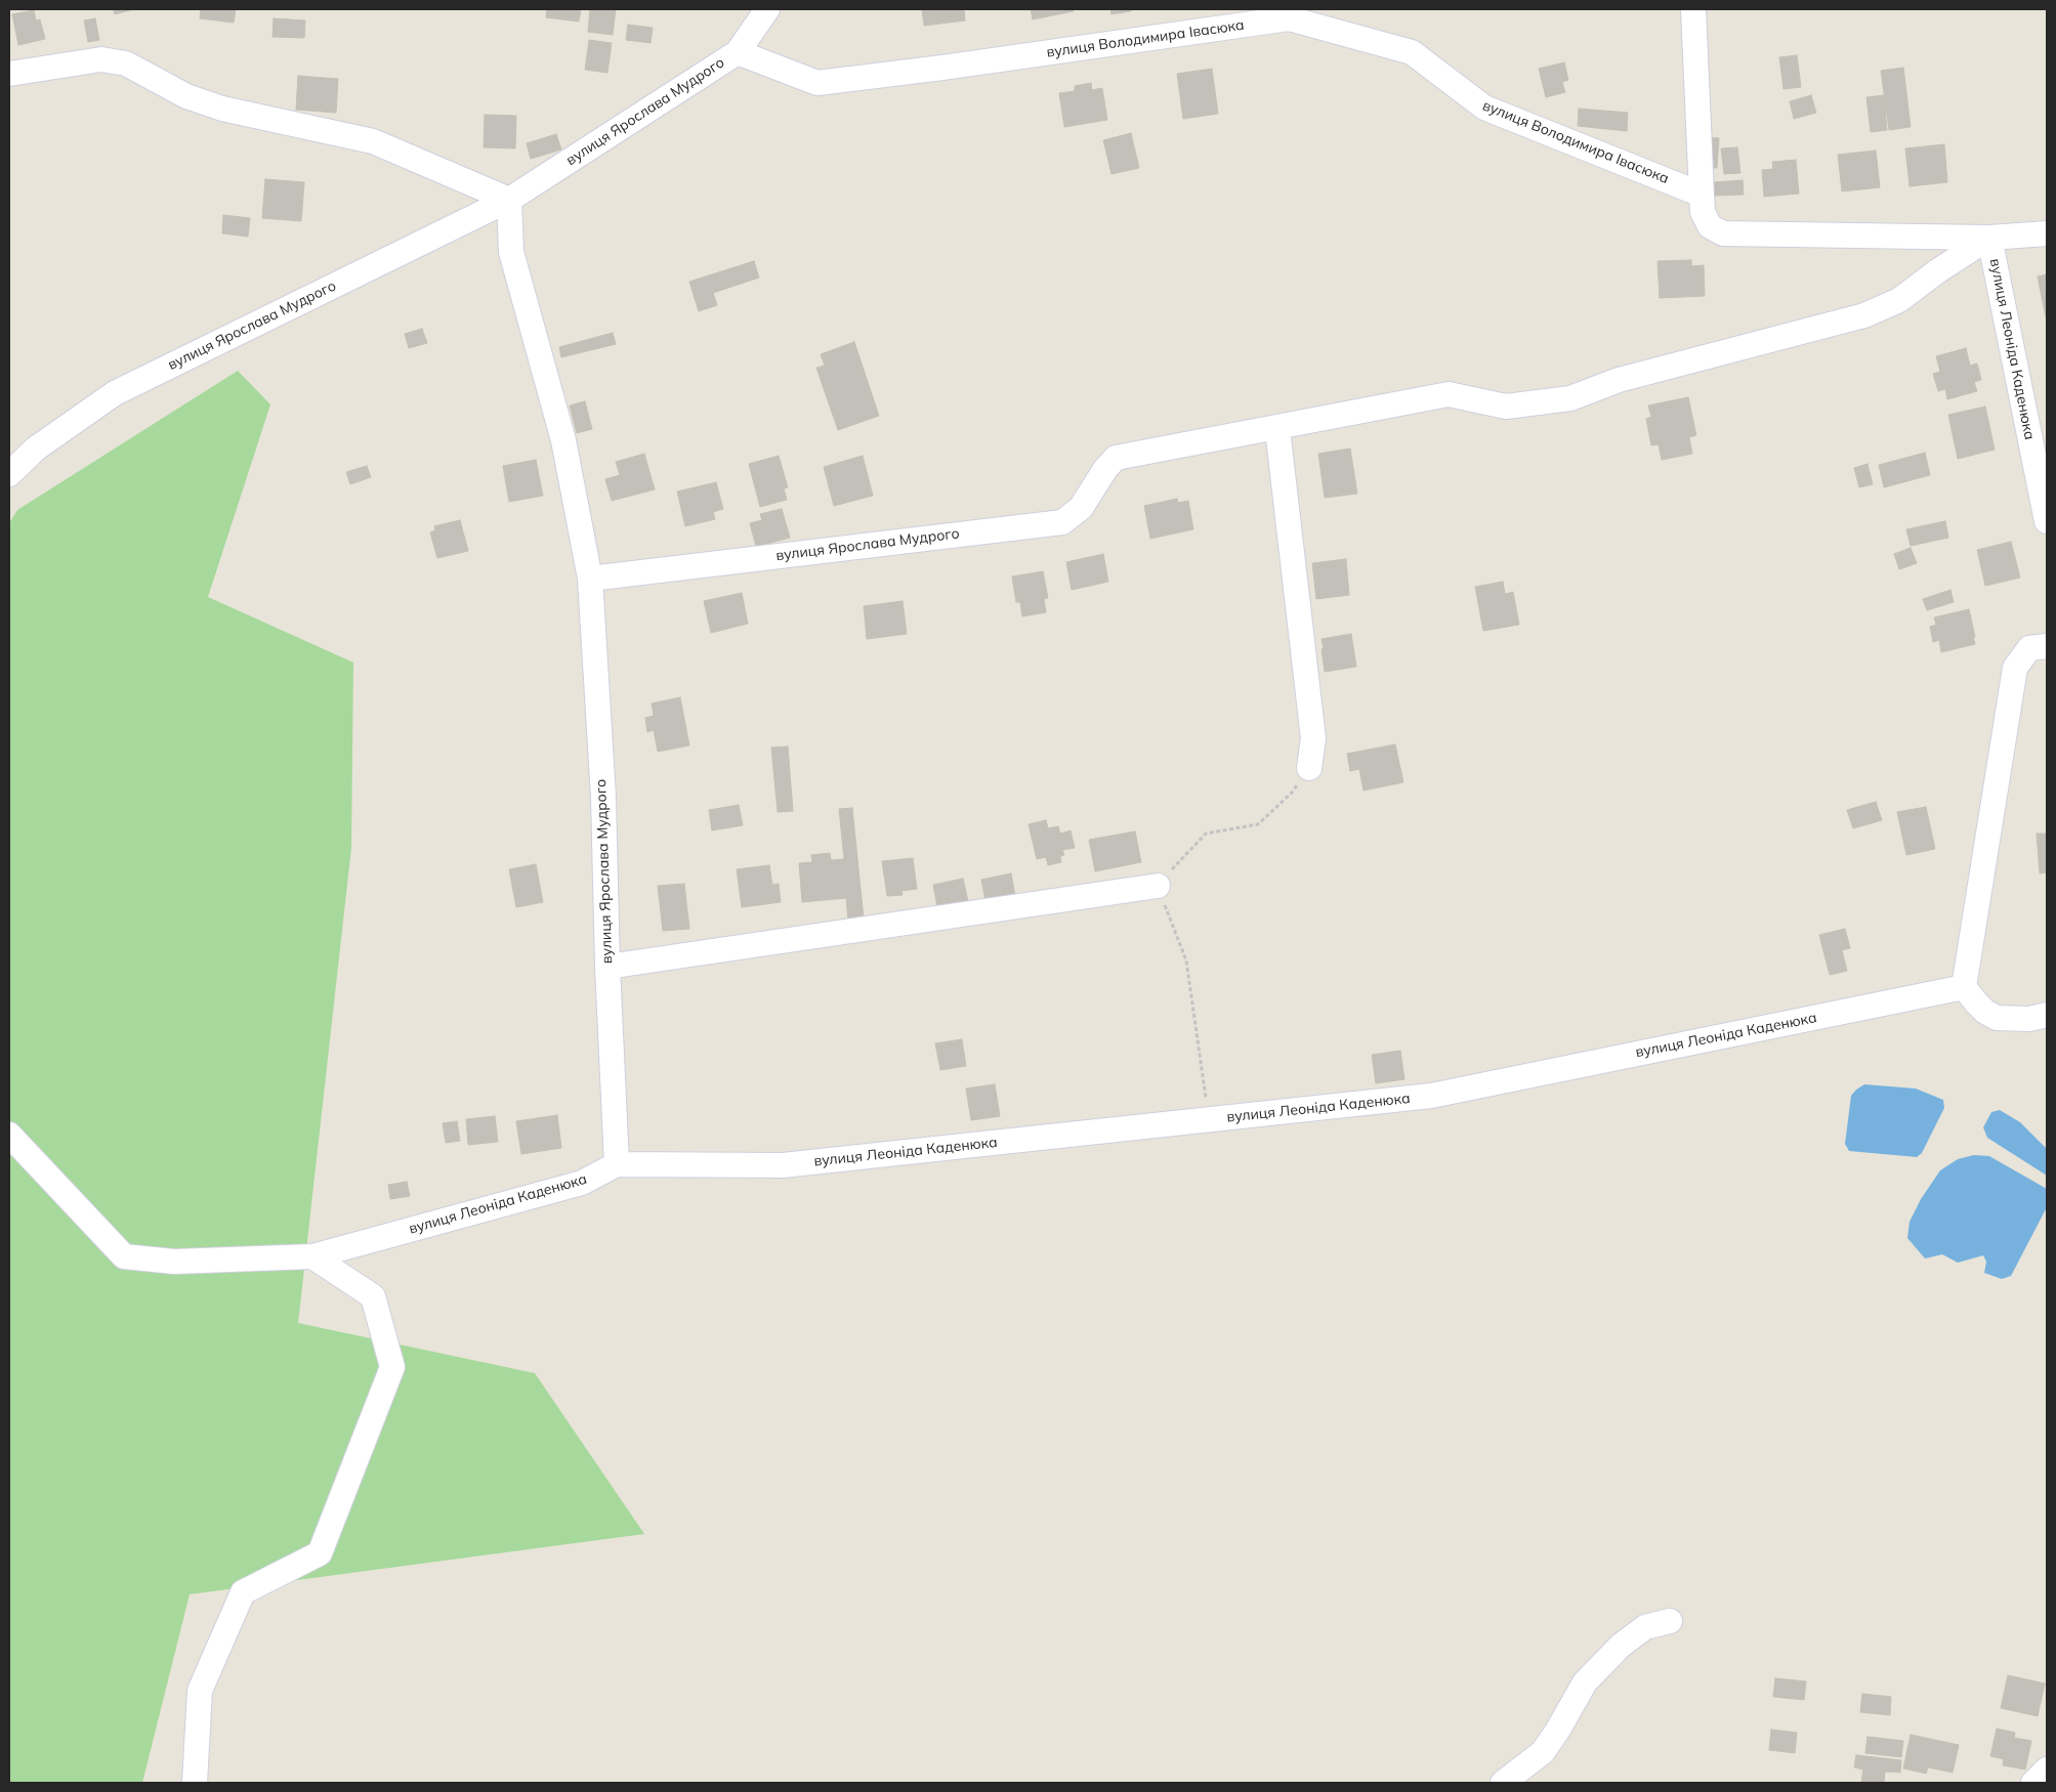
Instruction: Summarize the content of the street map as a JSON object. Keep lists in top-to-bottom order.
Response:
{
  "streets": {
    "street": ["вулиця Володимира Івасюка", "вулиця Ярослава Мудрого", "вулиця Леоніда Каденюка"]
  },
  "crossings": [
    ["вулиця Володимира Івасюка", "вулиця Ярослава Мудрого"],
    ["вулиця Ярослава Мудрого", "вулиця Леоніда Каденюка"]
  ]
}
